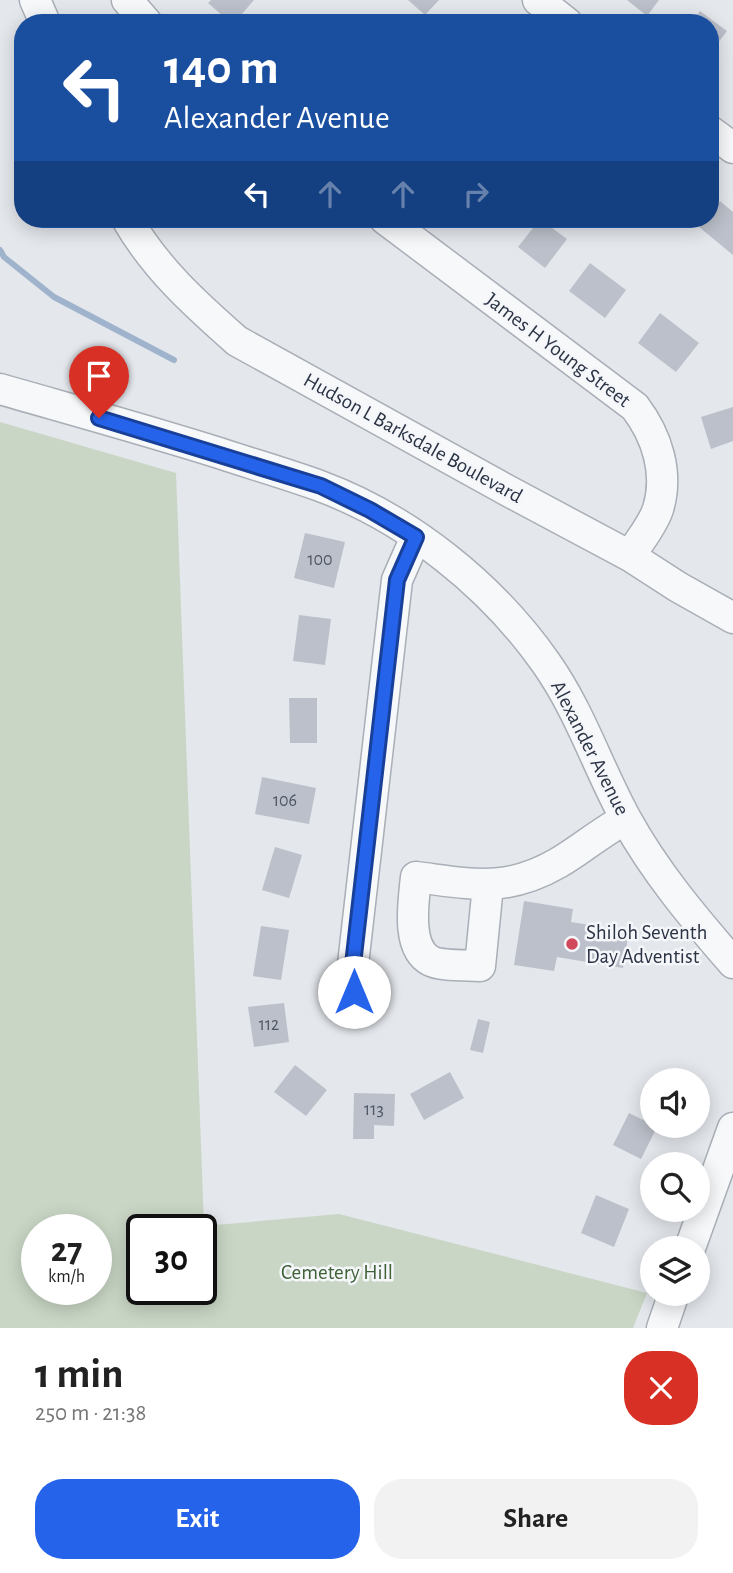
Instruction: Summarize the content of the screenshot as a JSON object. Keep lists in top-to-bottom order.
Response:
{
  "streets": {
    "street": ["James H Young Street", "Hudson L Barksdale Boulevard", "Alexander Avenue"]
  },
  "crossings": [
    ["James H Young Street", "Hudson L Barksdale Boulevard"]
  ],
  "parks": ["Cemetery Hill"],
  "places": ["Shiloh Seventh Day Adventist"],
  "house_numbers": [
    "100",
    "106",
    "112",
    "113"
  ],
  "page": {
    "turn": ["140 m", "Alexander Avenue"],
    "speed": "27 km/h",
    "limit": "30",
    "heading": ["1 min", "250 m · 21:38"],
    "buttons": ["Exit", "Share"]
  }
}
